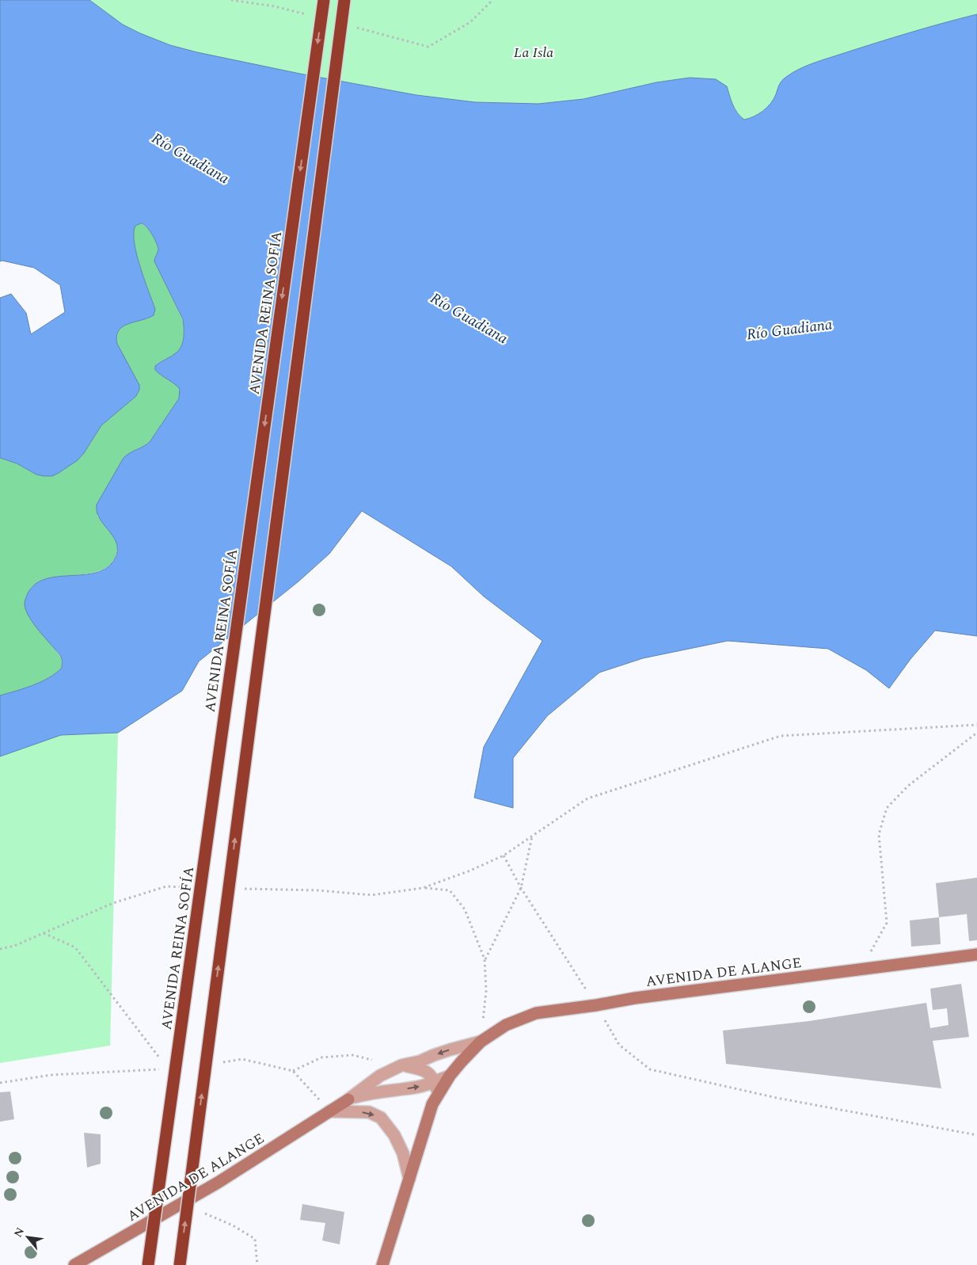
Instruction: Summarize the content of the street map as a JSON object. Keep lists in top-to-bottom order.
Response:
{
  "streets": {
    "highway": ["AVENIDA REINA SOFÍA"],
    "street": ["AVENIDA DE ALANGE"]
  },
  "water": ["Río Guadiana"],
  "parks": ["La Isla"],
  "north": "top left"
}
